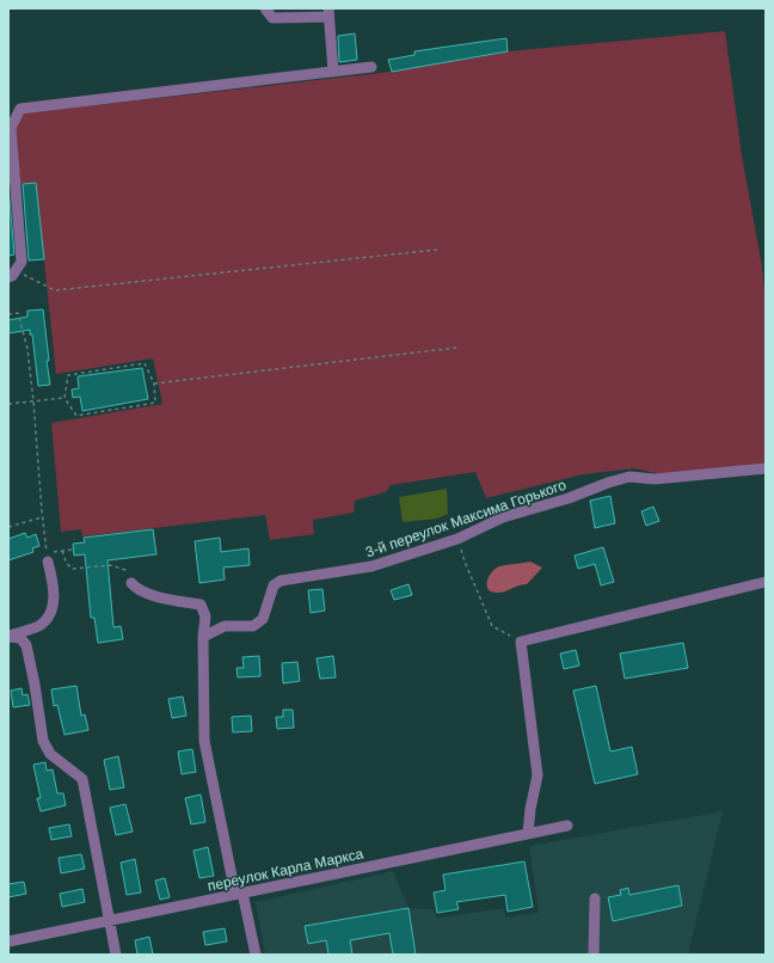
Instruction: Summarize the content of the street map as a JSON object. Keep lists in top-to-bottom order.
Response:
{
  "streets": {
    "street": ["3-й переулок Максима Горького", "переулок Карла Маркса"]
  }
}
